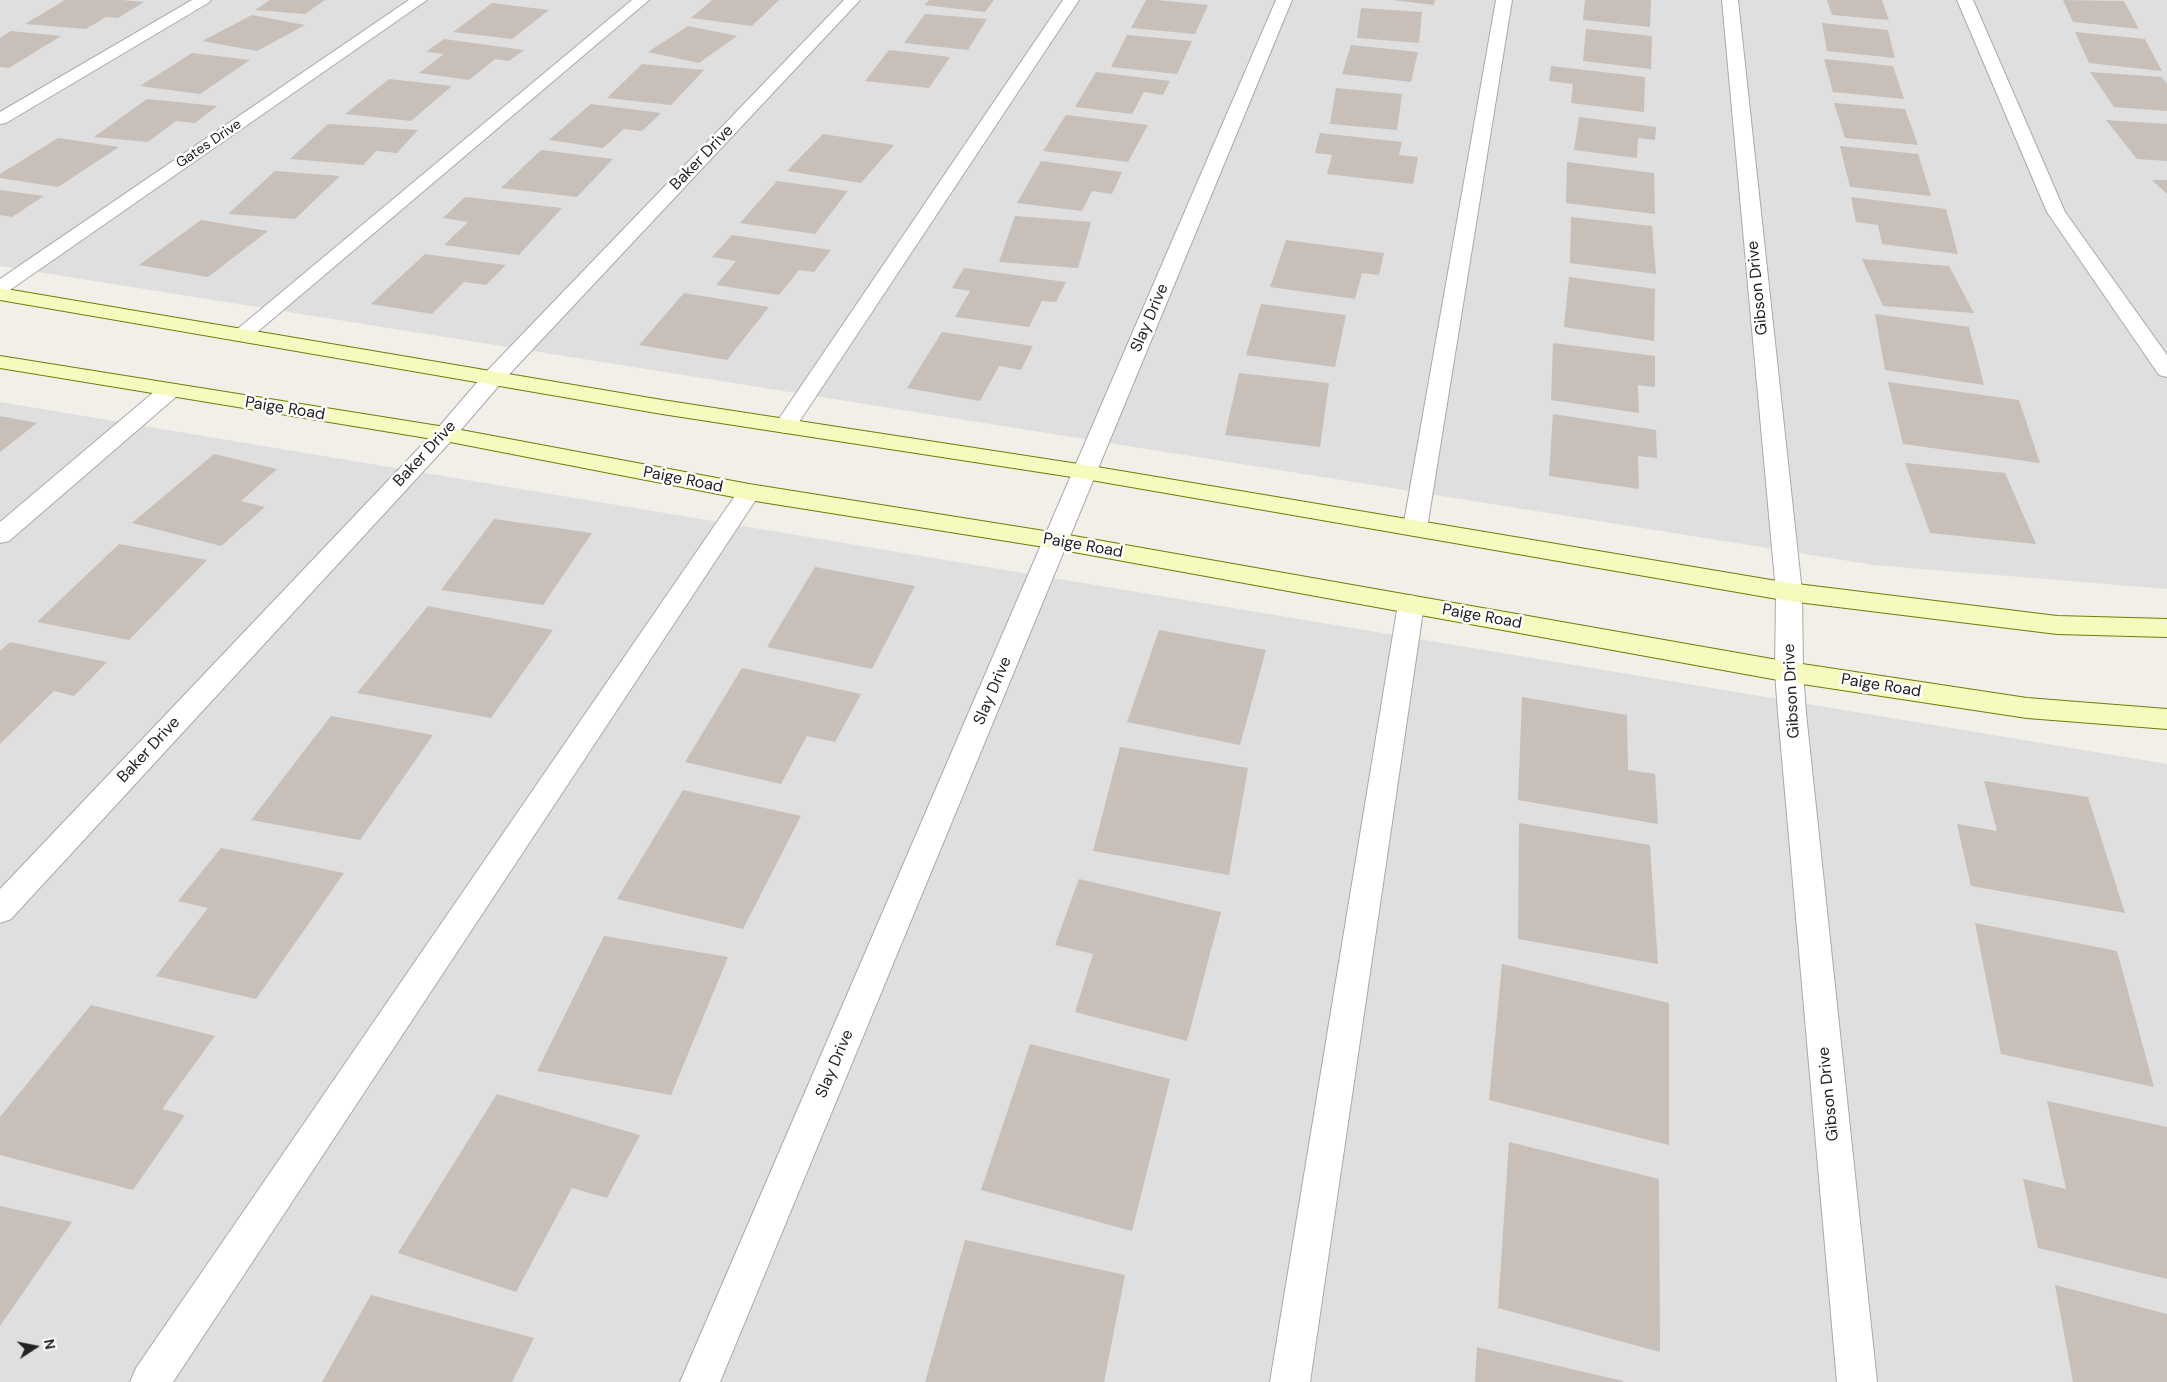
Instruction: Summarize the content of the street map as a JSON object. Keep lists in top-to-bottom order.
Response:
{
  "streets": {
    "main road": ["Paige Road"],
    "street": [
      "Gates Drive",
      "Baker Drive",
      "Gibson Drive",
      "Slay Drive"
    ]
  },
  "crossings": [
    ["Baker Drive", "Paige Road"],
    ["Gibson Drive", "Paige Road"],
    ["Slay Drive", "Paige Road"]
  ],
  "north": "right"
}
